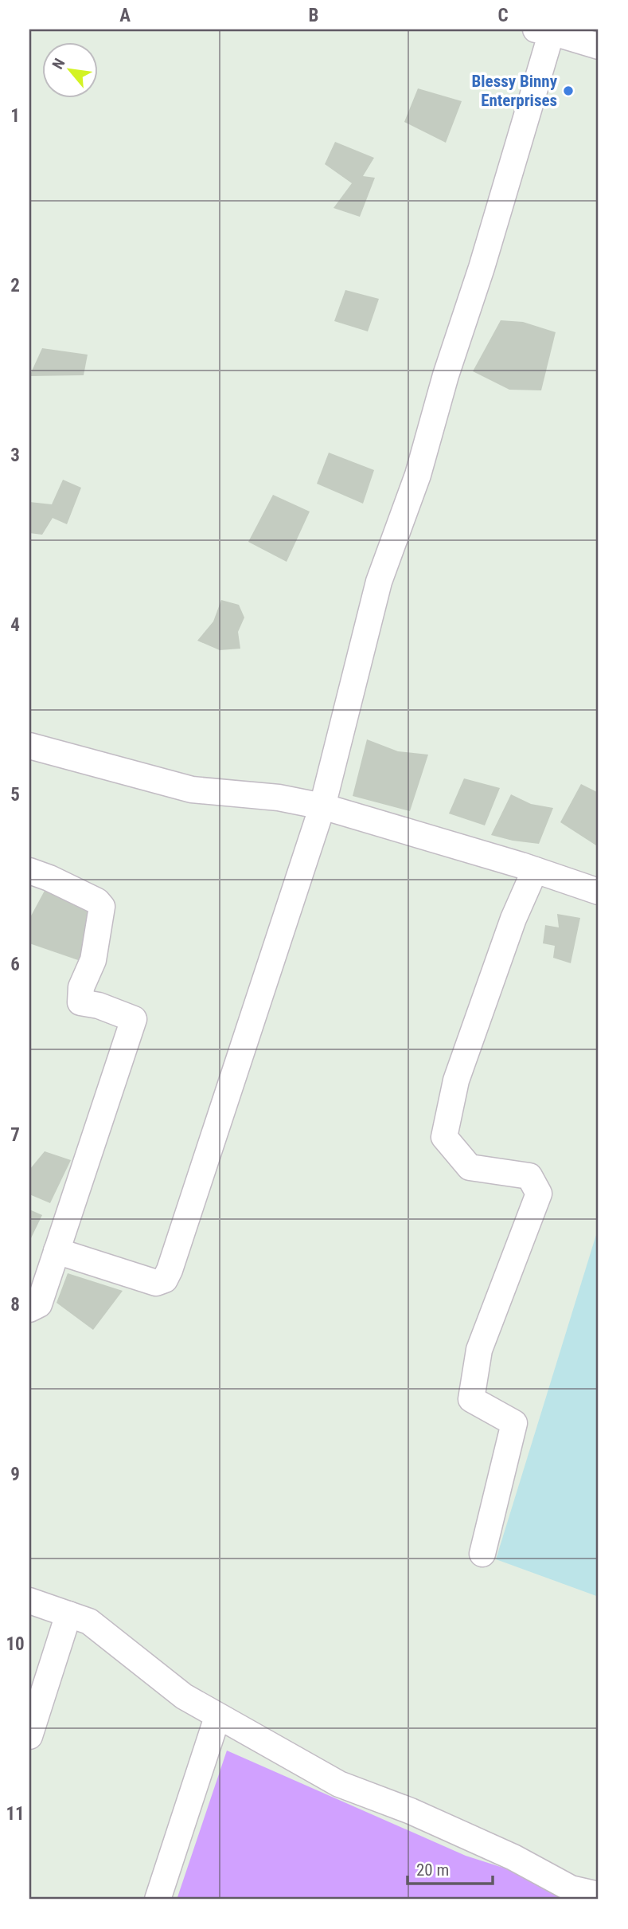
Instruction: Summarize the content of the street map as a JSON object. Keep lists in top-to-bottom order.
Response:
{
  "places": ["Blessy Binny Enterprises"],
  "scale_bar": "20 m",
  "north": "top left",
  "grid": {
    "columns": ["A", "B", "C"],
    "rows": [
      "1",
      "2",
      "3",
      "4",
      "5",
      "6",
      "7",
      "8",
      "9",
      "10",
      "11"
    ]
  }
}
